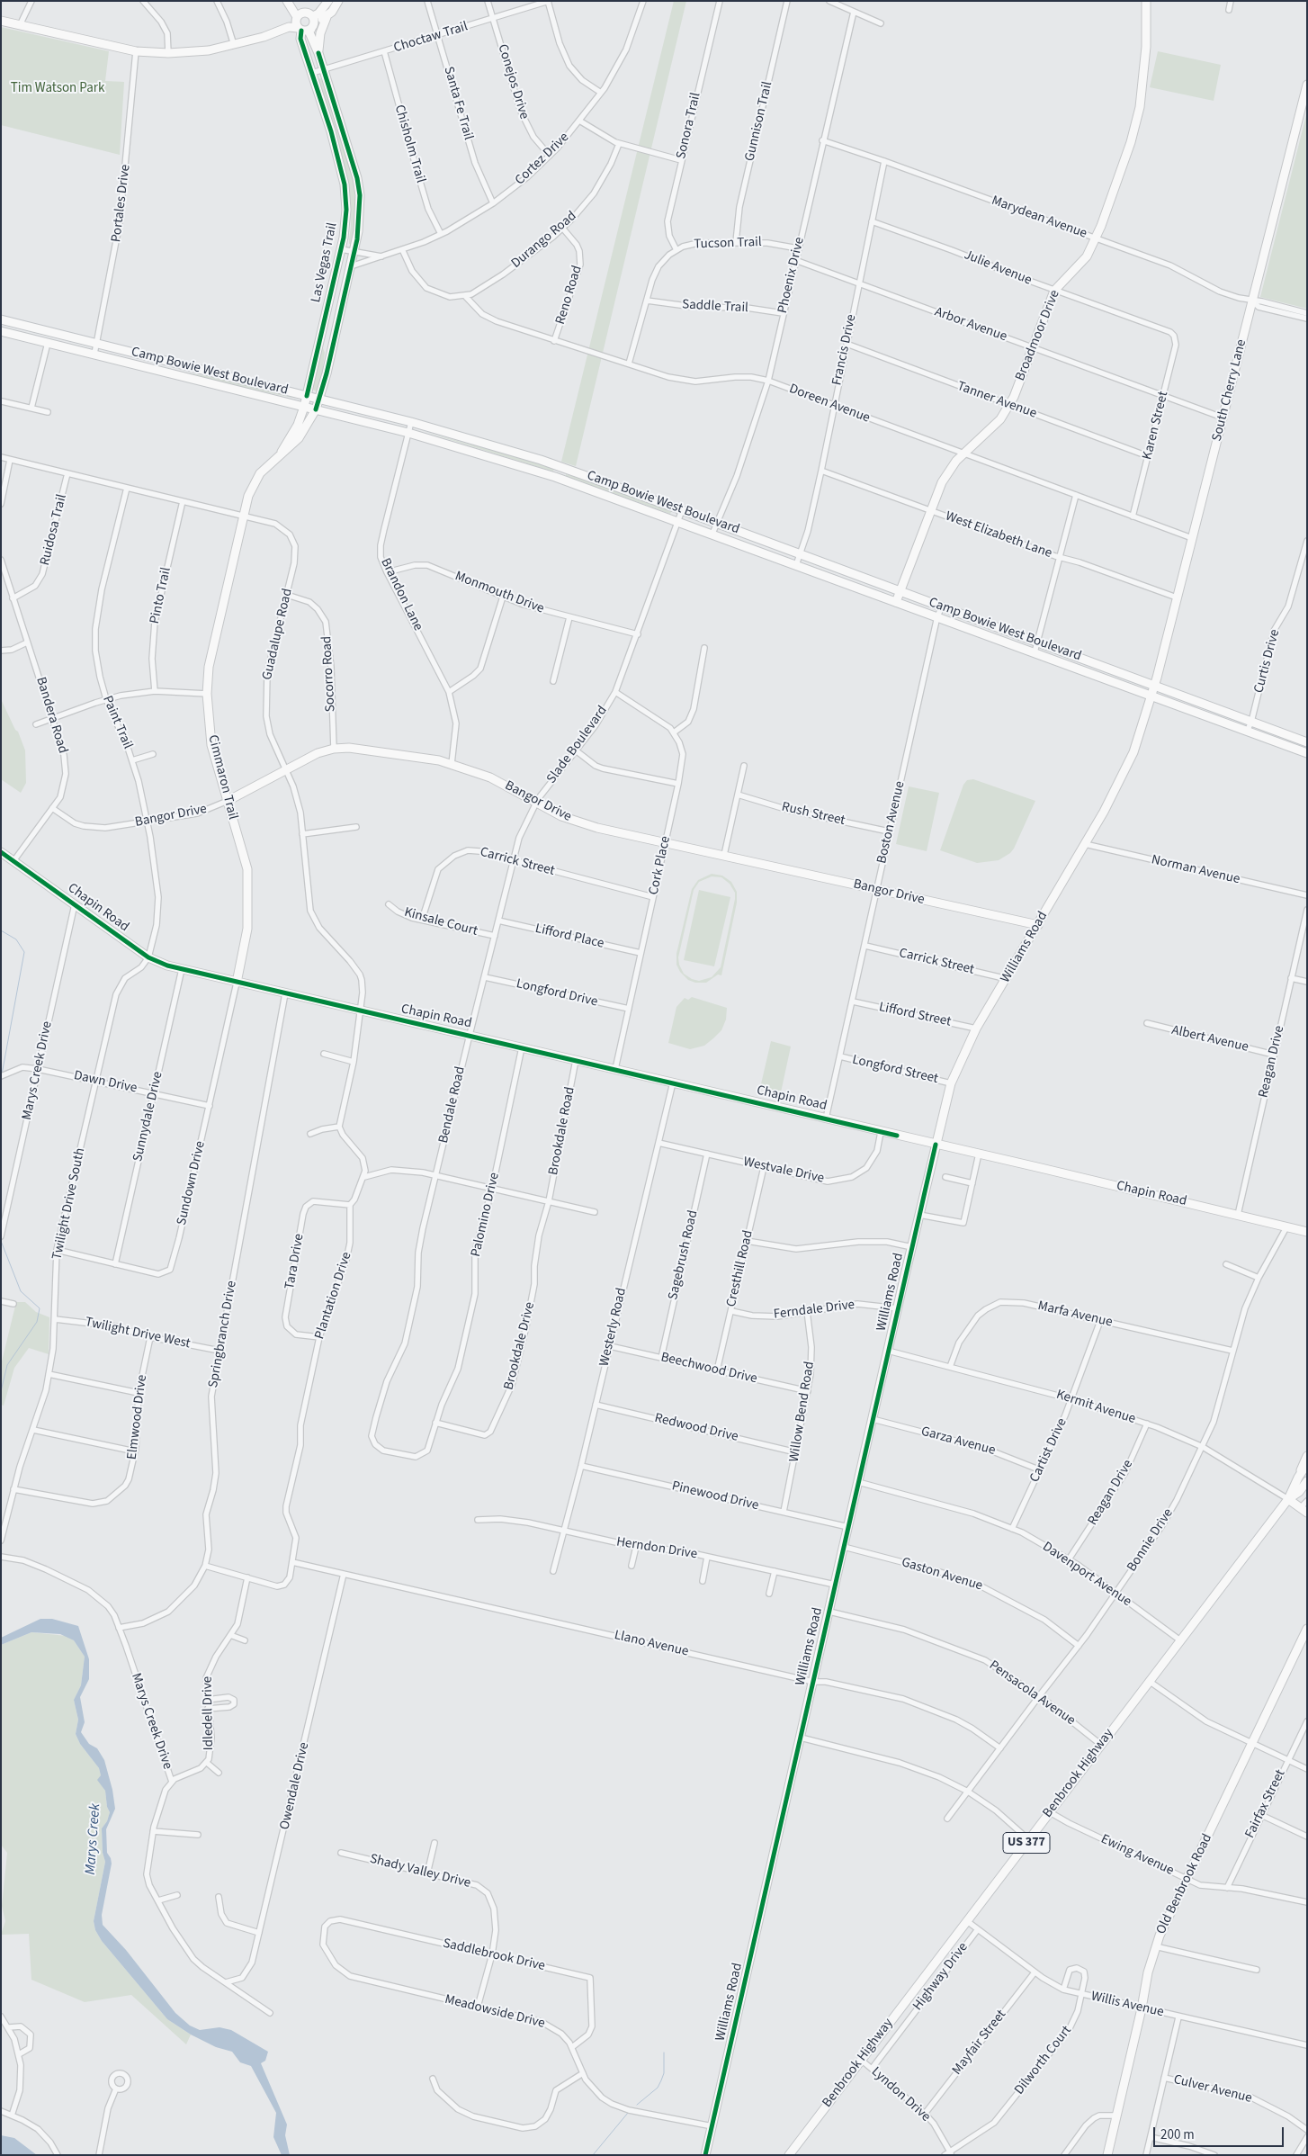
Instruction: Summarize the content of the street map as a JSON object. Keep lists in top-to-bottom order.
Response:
{
  "streets": {
    "street": [
      "Choctaw Trail",
      "Conejos Drive",
      "Santa Fe Trail",
      "Gunnison Trail",
      "Sonora Trail",
      "Chisholm Trail",
      "Cortez Drive",
      "Portales Drive",
      "Marydean Avenue",
      "Durango Road",
      "Tucson Trail",
      "Las Vegas Trail",
      "Julie Avenue",
      "Phoenix Drive",
      "Reno Road",
      "Saddle Trail",
      "Arbor Avenue",
      "Broadmoor Drive",
      "Francis Drive",
      "Camp Bowie West Boulevard",
      "South Cherry Lane",
      "Tanner Avenue",
      "Doreen Avenue",
      "Karen Street",
      "Ruidosa Trail",
      "West Elizabeth Lane",
      "Monmouth Drive",
      "Brandon Lane",
      "Pinto Trail",
      "Guadalupe Road",
      "Curtis Drive",
      "Socorro Road",
      "Bandera Road",
      "Paint Trail",
      "Slade Boulevard",
      "Cimmaron Trail",
      "Bangor Drive",
      "Rush Street",
      "Boston Avenue",
      "Carrick Street",
      "Cork Place",
      "Norman Avenue",
      "Chapin Road",
      "Kinsale Court",
      "Lifford Place",
      "Williams Road",
      "Longford Drive",
      "Lifford Street",
      "Albert Avenue",
      "Reagan Drive",
      "Longford Street",
      "Marys Creek Drive",
      "Dawn Drive",
      "Bendale Road",
      "Sunnydale Drive",
      "Brookdale Road",
      "Westvale Drive",
      "Sundown Drive",
      "Twilight Drive South",
      "Palomino Drive",
      "Sagebrush Road",
      "Tara Drive",
      "Cresthill Road",
      "Plantation Drive",
      "Ferndale Drive",
      "Marfa Avenue",
      "Westerly Road",
      "Twilight Drive West",
      "Springbranch Drive",
      "Brookdale Drive",
      "Beechwood Drive",
      "Kermit Avenue",
      "Willow Bend Road",
      "Elmwood Drive",
      "Redwood Drive",
      "Garza Avenue",
      "Cartist Drive",
      "Pinewood Drive",
      "Bonnie Drive",
      "Herndon Drive",
      "Gaston Avenue",
      "Davenport Avenue",
      "Llano Avenue",
      "Pensacola Avenue",
      "Idledell Drive",
      "Benbrook Highway",
      "Owendale Drive",
      "Fairfax Street",
      "US 377",
      "Ewing Avenue",
      "Shady Valley Drive",
      "Old Benbrook Road",
      "Saddlebrook Drive",
      "Highway Drive",
      "Willis Avenue",
      "Meadowside Drive",
      "Mayfair Street",
      "Dilworth Court",
      "Culver Avenue",
      "Lyndon Drive"
    ]
  },
  "crossings": [
    ["Choctaw Trail", "Conejos Drive"],
    ["Choctaw Trail", "Santa Fe Trail"],
    ["Choctaw Trail", "Chisholm Trail"],
    ["Choctaw Trail", "Las Vegas Trail"],
    ["Conejos Drive", "Cortez Drive"],
    ["Santa Fe Trail", "Cortez Drive"],
    ["Gunnison Trail", "Tucson Trail"],
    ["Sonora Trail", "Tucson Trail"],
    ["Chisholm Trail", "Cortez Drive"],
    ["Cortez Drive", "Las Vegas Trail"],
    ["Portales Drive", "Camp Bowie West Boulevard"],
    ["Marydean Avenue", "Phoenix Drive"],
    ["Marydean Avenue", "Broadmoor Drive"],
    ["Marydean Avenue", "Francis Drive"],
    ["Marydean Avenue", "South Cherry Lane"],
    ["Durango Road", "Reno Road"],
    ["Durango Road", "Doreen Avenue"],
    ["Tucson Trail", "Phoenix Drive"],
    ["Tucson Trail", "Saddle Trail"],
    ["Tucson Trail", "Doreen Avenue"],
    ["Las Vegas Trail", "Camp Bowie West Boulevard"],
    ["Las Vegas Trail", "Cimmaron Trail"],
    ["Julie Avenue", "Broadmoor Drive"],
    ["Julie Avenue", "Francis Drive"],
    ["Julie Avenue", "Karen Street"],
    ["Phoenix Drive", "Saddle Trail"],
    ["Phoenix Drive", "Arbor Avenue"],
    ["Phoenix Drive", "Camp Bowie West Boulevard"],
    ["Phoenix Drive", "Doreen Avenue"],
    ["Reno Road", "Doreen Avenue"],
    ["Arbor Avenue", "Broadmoor Drive"],
    ["Arbor Avenue", "Francis Drive"],
    ["Arbor Avenue", "South Cherry Lane"],
    ["Arbor Avenue", "Karen Street"],
    ["Broadmoor Drive", "Camp Bowie West Boulevard"],
    ["Broadmoor Drive", "Tanner Avenue"],
    ["Broadmoor Drive", "Doreen Avenue"],
    ["Broadmoor Drive", "West Elizabeth Lane"],
    ["Francis Drive", "Camp Bowie West Boulevard"],
    ["Francis Drive", "Tanner Avenue"],
    ["Francis Drive", "Doreen Avenue"],
    ["Francis Drive", "West Elizabeth Lane"],
    ["Camp Bowie West Boulevard", "South Cherry Lane"],
    ["Camp Bowie West Boulevard", "Brandon Lane"],
    ["Camp Bowie West Boulevard", "Curtis Drive"],
    ["Camp Bowie West Boulevard", "Slade Boulevard"],
    ["Camp Bowie West Boulevard", "Cimmaron Trail"],
    ["Camp Bowie West Boulevard", "Boston Avenue"],
    ["Camp Bowie West Boulevard", "Williams Road"],
    ["South Cherry Lane", "Doreen Avenue"],
    ["South Cherry Lane", "West Elizabeth Lane"],
    ["South Cherry Lane", "Williams Road"],
    ["Tanner Avenue", "Karen Street"],
    ["Doreen Avenue", "Karen Street"],
    ["Ruidosa Trail", "Guadalupe Road"],
    ["Ruidosa Trail", "Bandera Road"],
    ["Monmouth Drive", "Brandon Lane"],
    ["Monmouth Drive", "Slade Boulevard"],
    ["Brandon Lane", "Bangor Drive"],
    ["Pinto Trail", "Guadalupe Road"],
    ["Guadalupe Road", "Socorro Road"],
    ["Guadalupe Road", "Paint Trail"],
    ["Guadalupe Road", "Cimmaron Trail"],
    ["Guadalupe Road", "Bangor Drive"],
    ["Guadalupe Road", "Chapin Road"],
    ["Socorro Road", "Bangor Drive"],
    ["Bandera Road", "Bangor Drive"],
    ["Bandera Road", "Chapin Road"],
    ["Paint Trail", "Bangor Drive"],
    ["Paint Trail", "Chapin Road"],
    ["Paint Trail", "Twilight Drive South"],
    ["Slade Boulevard", "Bangor Drive"],
    ["Slade Boulevard", "Carrick Street"],
    ["Slade Boulevard", "Cork Place"],
    ["Slade Boulevard", "Chapin Road"],
    ["Slade Boulevard", "Kinsale Court"],
    ["Slade Boulevard", "Lifford Place"],
    ["Slade Boulevard", "Longford Drive"],
    ["Slade Boulevard", "Bendale Road"],
    ["Cimmaron Trail", "Bangor Drive"],
    ["Cimmaron Trail", "Chapin Road"],
    ["Cimmaron Trail", "Sundown Drive"],
    ["Bangor Drive", "Boston Avenue"],
    ["Bangor Drive", "Cork Place"],
    ["Bangor Drive", "Williams Road"],
    ["Rush Street", "Boston Avenue"],
    ["Boston Avenue", "Carrick Street"],
    ["Boston Avenue", "Chapin Road"],
    ["Boston Avenue", "Lifford Street"],
    ["Boston Avenue", "Longford Street"],
    ["Carrick Street", "Cork Place"],
    ["Carrick Street", "Kinsale Court"],
    ["Carrick Street", "Williams Road"],
    ["Cork Place", "Chapin Road"],
    ["Cork Place", "Lifford Place"],
    ["Cork Place", "Longford Drive"],
    ["Norman Avenue", "Williams Road"],
    ["Chapin Road", "Williams Road"],
    ["Chapin Road", "Reagan Drive"],
    ["Chapin Road", "Marys Creek Drive"],
    ["Chapin Road", "Bendale Road"],
    ["Chapin Road", "Sunnydale Drive"],
    ["Chapin Road", "Brookdale Road"],
    ["Chapin Road", "Westvale Drive"],
    ["Chapin Road", "Sundown Drive"],
    ["Chapin Road", "Twilight Drive South"],
    ["Chapin Road", "Palomino Drive"],
    ["Chapin Road", "Westerly Road"],
    ["Chapin Road", "Springbranch Drive"],
    ["Chapin Road", "Bonnie Drive"],
    ["Williams Road", "Lifford Street"],
    ["Williams Road", "Longford Street"],
    ["Williams Road", "Ferndale Drive"],
    ["Williams Road", "Kermit Avenue"],
    ["Williams Road", "Garza Avenue"],
    ["Williams Road", "Pinewood Drive"],
    ["Williams Road", "Herndon Drive"],
    ["Williams Road", "Gaston Avenue"],
    ["Williams Road", "Davenport Avenue"],
    ["Williams Road", "Llano Avenue"],
    ["Williams Road", "Pensacola Avenue"],
    ["Williams Road", "Meadowside Drive"],
    ["Albert Avenue", "Reagan Drive"],
    ["Reagan Drive", "Kermit Avenue"],
    ["Reagan Drive", "Davenport Avenue"],
    ["Marys Creek Drive", "Dawn Drive"],
    ["Marys Creek Drive", "Springbranch Drive"],
    ["Marys Creek Drive", "Idledell Drive"],
    ["Marys Creek Drive", "Owendale Drive"],
    ["Dawn Drive", "Sunnydale Drive"],
    ["Dawn Drive", "Sundown Drive"],
    ["Dawn Drive", "Twilight Drive South"],
    ["Bendale Road", "Palomino Drive"],
    ["Sunnydale Drive", "Sundown Drive"],
    ["Brookdale Road", "Brookdale Drive"],
    ["Westvale Drive", "Sagebrush Road"],
    ["Westvale Drive", "Cresthill Road"],
    ["Westvale Drive", "Westerly Road"],
    ["Sundown Drive", "Twilight Drive South"],
    ["Twilight Drive South", "Twilight Drive West"],
    ["Twilight Drive South", "Elmwood Drive"],
    ["Palomino Drive", "Brookdale Drive"],
    ["Sagebrush Road", "Beechwood Drive"],
    ["Tara Drive", "Plantation Drive"],
    ["Cresthill Road", "Ferndale Drive"],
    ["Cresthill Road", "Beechwood Drive"],
    ["Plantation Drive", "Llano Avenue"],
    ["Plantation Drive", "Idledell Drive"],
    ["Ferndale Drive", "Willow Bend Road"],
    ["Marfa Avenue", "Kermit Avenue"],
    ["Marfa Avenue", "Cartist Drive"],
    ["Marfa Avenue", "Bonnie Drive"],
    ["Westerly Road", "Beechwood Drive"],
    ["Westerly Road", "Redwood Drive"],
    ["Westerly Road", "Pinewood Drive"],
    ["Westerly Road", "Herndon Drive"],
    ["Twilight Drive West", "Springbranch Drive"],
    ["Twilight Drive West", "Elmwood Drive"],
    ["Beechwood Drive", "Willow Bend Road"],
    ["Kermit Avenue", "Cartist Drive"],
    ["Kermit Avenue", "Bonnie Drive"],
    ["Kermit Avenue", "Benbrook Highway"],
    ["Willow Bend Road", "Redwood Drive"],
    ["Willow Bend Road", "Pinewood Drive"],
    ["Garza Avenue", "Cartist Drive"],
    ["Cartist Drive", "Davenport Avenue"],
    ["Bonnie Drive", "Gaston Avenue"],
    ["Bonnie Drive", "Davenport Avenue"],
    ["Bonnie Drive", "Llano Avenue"],
    ["Bonnie Drive", "Pensacola Avenue"],
    ["Davenport Avenue", "Benbrook Highway"],
    ["Llano Avenue", "Owendale Drive"],
    ["Pensacola Avenue", "Benbrook Highway"],
    ["Benbrook Highway", "Ewing Avenue"],
    ["Benbrook Highway", "Willis Avenue"],
    ["Benbrook Highway", "Lyndon Drive"],
    ["Fairfax Street", "Ewing Avenue"],
    ["Ewing Avenue", "Old Benbrook Road"],
    ["Shady Valley Drive", "Saddlebrook Drive"],
    ["Shady Valley Drive", "Meadowside Drive"],
    ["Old Benbrook Road", "Willis Avenue"],
    ["Saddlebrook Drive", "Meadowside Drive"],
    ["Highway Drive", "Willis Avenue"],
    ["Highway Drive", "Lyndon Drive"],
    ["Willis Avenue", "Mayfair Street"],
    ["Willis Avenue", "Dilworth Court"],
    ["Mayfair Street", "Lyndon Drive"],
    ["Dilworth Court", "Lyndon Drive"]
  ],
  "water": ["Marys Creek"],
  "parks": ["Tim Watson Park"],
  "scale_bar": "200 m"
}
